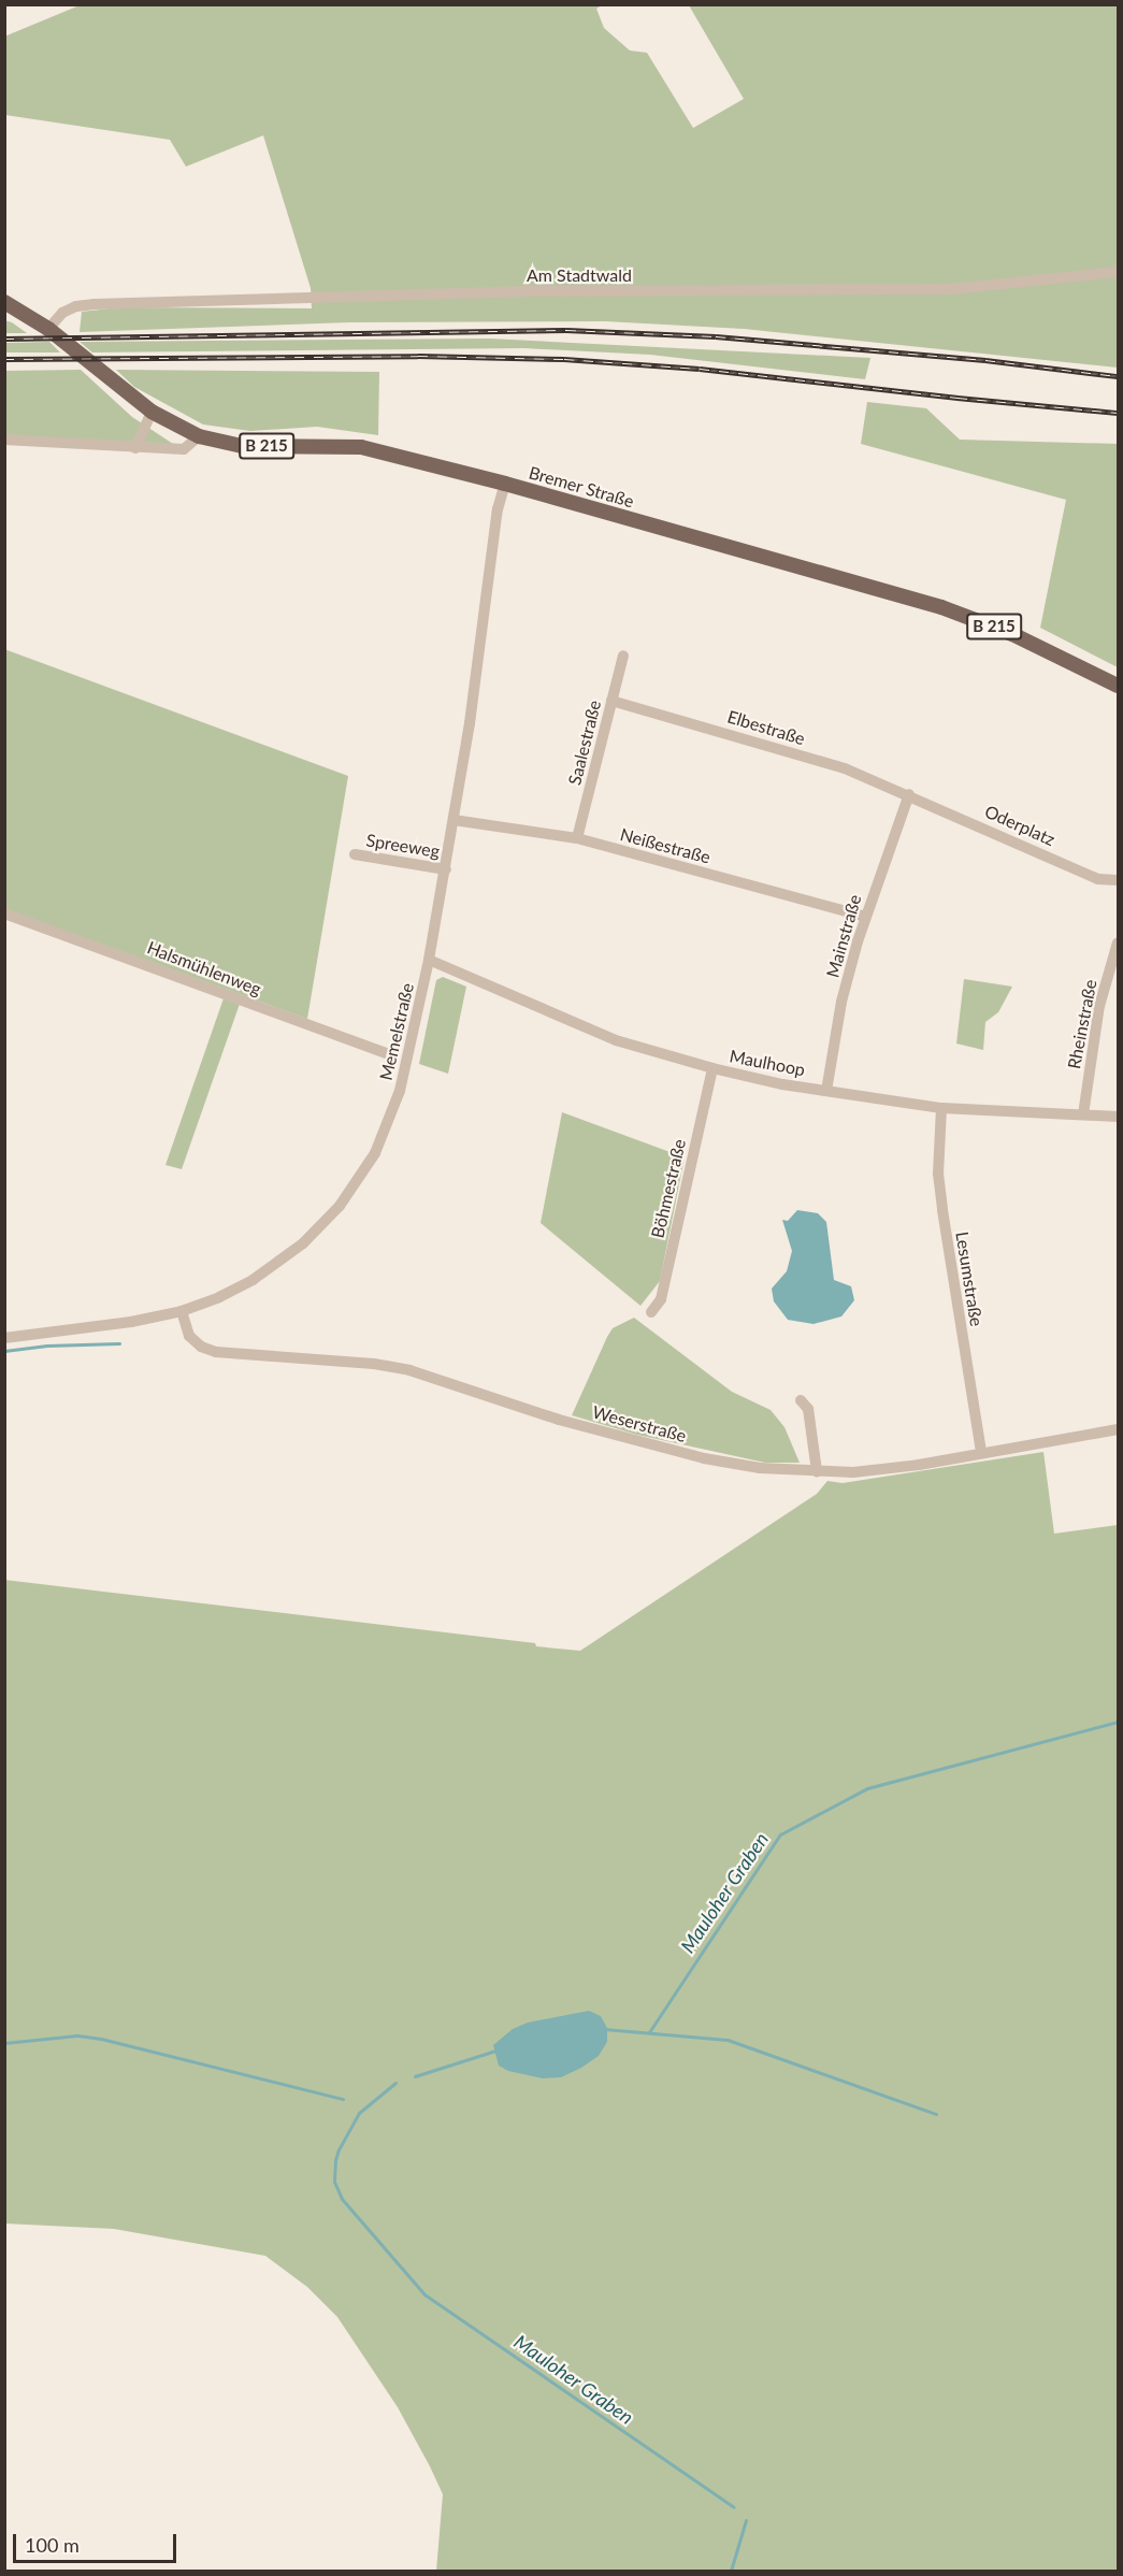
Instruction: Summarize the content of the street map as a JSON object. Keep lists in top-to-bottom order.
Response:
{
  "streets": {
    "main road": ["B 215", "Bremer Straße"],
    "street": [
      "Am Stadtwald",
      "Elbestraße",
      "Saalestraße",
      "Oderplatz",
      "Spreeweg",
      "Neißestraße",
      "Mainstraße",
      "Halsmühlenweg",
      "Rheinstraße",
      "Memelstraße",
      "Maulhoop",
      "Böhmestraße",
      "Lesumstraße",
      "Weserstraße"
    ]
  },
  "crossings": [
    ["Am Stadtwald", "B 215"],
    ["Am Stadtwald", "Bremer Straße"],
    ["B 215", "Bremer Straße"],
    ["Bremer Straße", "Memelstraße"],
    ["Elbestraße", "Saalestraße"],
    ["Elbestraße", "Oderplatz"],
    ["Elbestraße", "Mainstraße"],
    ["Saalestraße", "Neißestraße"],
    ["Oderplatz", "Mainstraße"],
    ["Spreeweg", "Memelstraße"],
    ["Neißestraße", "Mainstraße"],
    ["Neißestraße", "Memelstraße"],
    ["Mainstraße", "Maulhoop"],
    ["Rheinstraße", "Maulhoop"],
    ["Memelstraße", "Maulhoop"],
    ["Memelstraße", "Weserstraße"],
    ["Maulhoop", "Böhmestraße"],
    ["Maulhoop", "Lesumstraße"],
    ["Lesumstraße", "Weserstraße"]
  ],
  "water": ["Mauloher Graben"],
  "scale_bar": "100 m"
}
